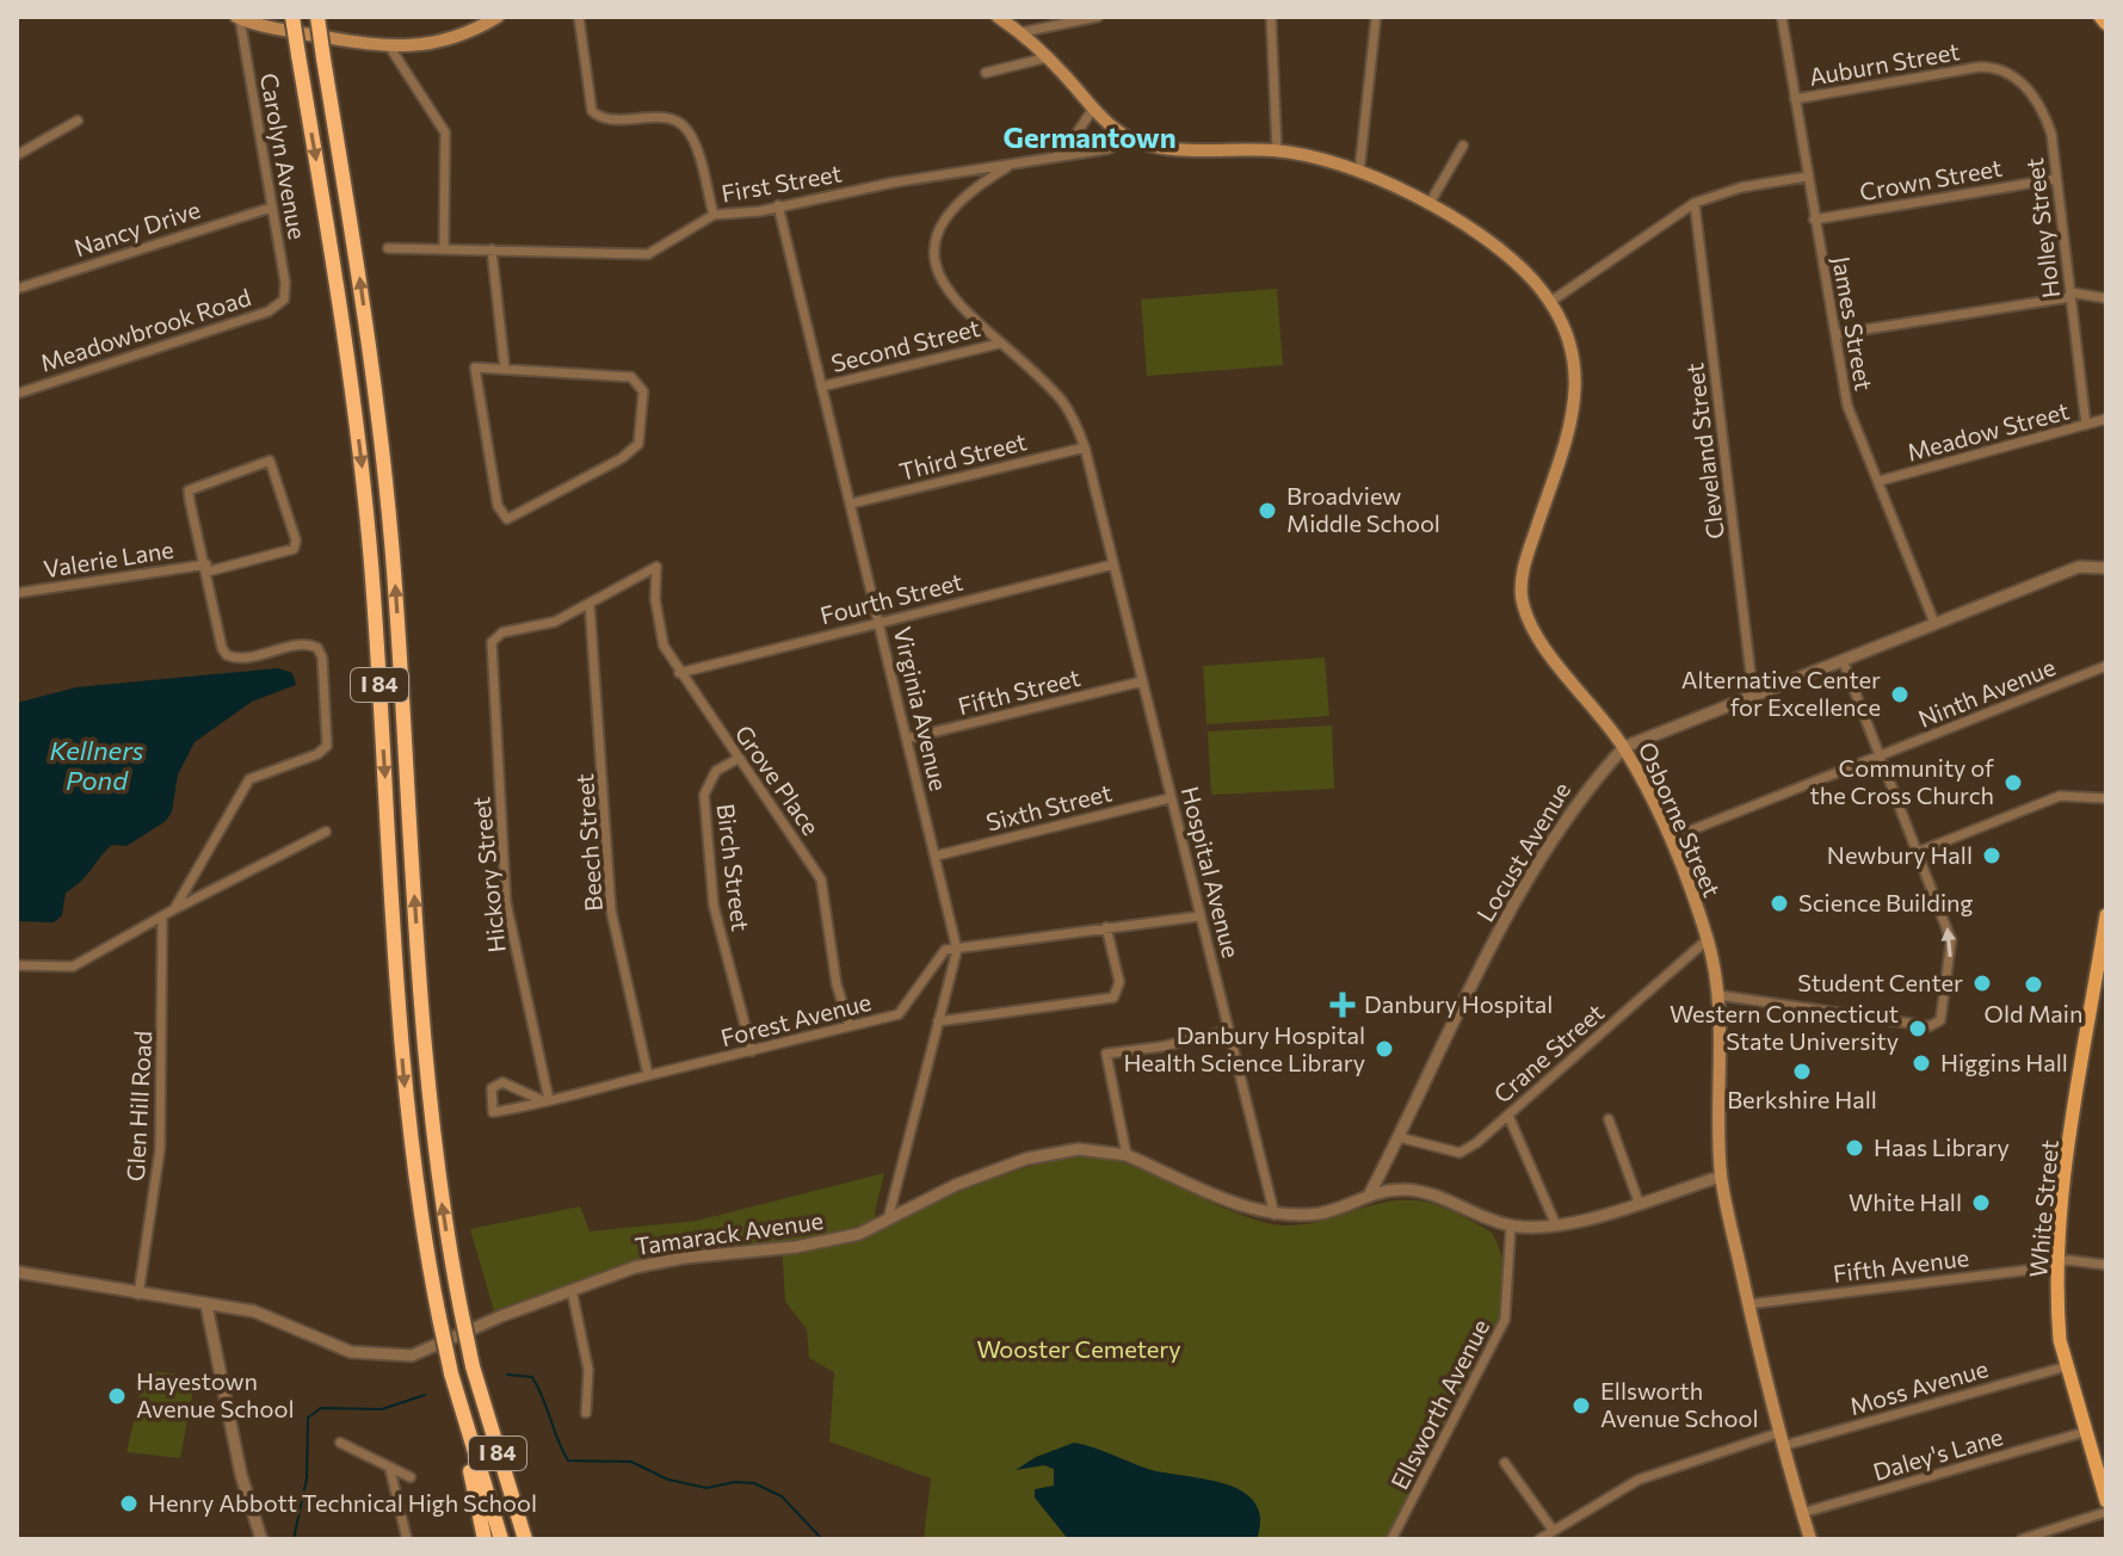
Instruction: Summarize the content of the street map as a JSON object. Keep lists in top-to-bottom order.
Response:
{
  "streets": {
    "highway": ["I 84"],
    "main road": ["Osborne Street", "White Street"],
    "street": [
      "Auburn Street",
      "Carolyn Avenue",
      "Crown Street",
      "First Street",
      "Holley Street",
      "Nancy Drive",
      "James Street",
      "Meadowbrook Road",
      "Second Street",
      "Meadow Street",
      "Cleveland Street",
      "Third Street",
      "Valerie Lane",
      "Fourth Street",
      "Fifth Street",
      "Ninth Avenue",
      "Virginia Avenue",
      "Grove Place",
      "Sixth Street",
      "Beech Street",
      "Locust Avenue",
      "Birch Street",
      "Hospital Avenue",
      "Hickory Street",
      "Forest Avenue",
      "Crane Street",
      "Glen Hill Road",
      "Tamarack Avenue",
      "Fifth Avenue",
      "Moss Avenue",
      "Ellsworth Avenue",
      "Daley's Lane"
    ]
  },
  "crossings": [
    ["Auburn Street", "Holley Street"],
    ["Auburn Street", "James Street"],
    ["Carolyn Avenue", "Nancy Drive"],
    ["Carolyn Avenue", "Meadowbrook Road"],
    ["Crown Street", "Holley Street"],
    ["Crown Street", "James Street"],
    ["First Street", "Virginia Avenue"],
    ["First Street", "Osborne Street"],
    ["First Street", "Hospital Avenue"],
    ["Holley Street", "Meadow Street"],
    ["James Street", "Meadow Street"],
    ["James Street", "Locust Avenue"],
    ["Second Street", "Virginia Avenue"],
    ["Second Street", "Hospital Avenue"],
    ["Cleveland Street", "Locust Avenue"],
    ["Third Street", "Virginia Avenue"],
    ["Third Street", "Hospital Avenue"],
    ["Fourth Street", "Virginia Avenue"],
    ["Fourth Street", "Grove Place"],
    ["Fourth Street", "Hospital Avenue"],
    ["Fifth Street", "Virginia Avenue"],
    ["Fifth Street", "Hospital Avenue"],
    ["Ninth Avenue", "Osborne Street"],
    ["Virginia Avenue", "Sixth Street"],
    ["Virginia Avenue", "Forest Avenue"],
    ["Virginia Avenue", "Tamarack Avenue"],
    ["Grove Place", "Beech Street"],
    ["Grove Place", "Birch Street"],
    ["Grove Place", "Hickory Street"],
    ["Grove Place", "Forest Avenue"],
    ["Sixth Street", "Hospital Avenue"],
    ["Osborne Street", "Locust Avenue"],
    ["Osborne Street", "Crane Street"],
    ["Osborne Street", "Fifth Avenue"],
    ["Osborne Street", "Moss Avenue"],
    ["Osborne Street", "Daley's Lane"],
    ["Beech Street", "Hickory Street"],
    ["Beech Street", "Forest Avenue"],
    ["Locust Avenue", "Crane Street"],
    ["Birch Street", "Forest Avenue"],
    ["Hospital Avenue", "Tamarack Avenue"],
    ["Hickory Street", "Forest Avenue"],
    ["Glen Hill Road", "Tamarack Avenue"],
    ["White Street", "Fifth Avenue"],
    ["White Street", "Moss Avenue"],
    ["White Street", "Daley's Lane"]
  ],
  "districts": ["Germantown"],
  "water": ["Kellners Pond"],
  "parks": ["Wooster Cemetery"],
  "places": {
    "other": [
      "Broadview Middle School",
      "Alternative Center for Excellence",
      "Community of the Cross Church",
      "Newbury Hall",
      "Science Building",
      "Student Center",
      "Old Main",
      "Western Connecticut State University",
      "Danbury Hospital Health Science Library",
      "Higgins Hall",
      "Berkshire Hall",
      "Haas Library",
      "White Hall",
      "Hayestown Avenue School",
      "Ellsworth Avenue School",
      "Henry Abbott Technical High School"
    ],
    "health": ["Danbury Hospital"]
  }
}
